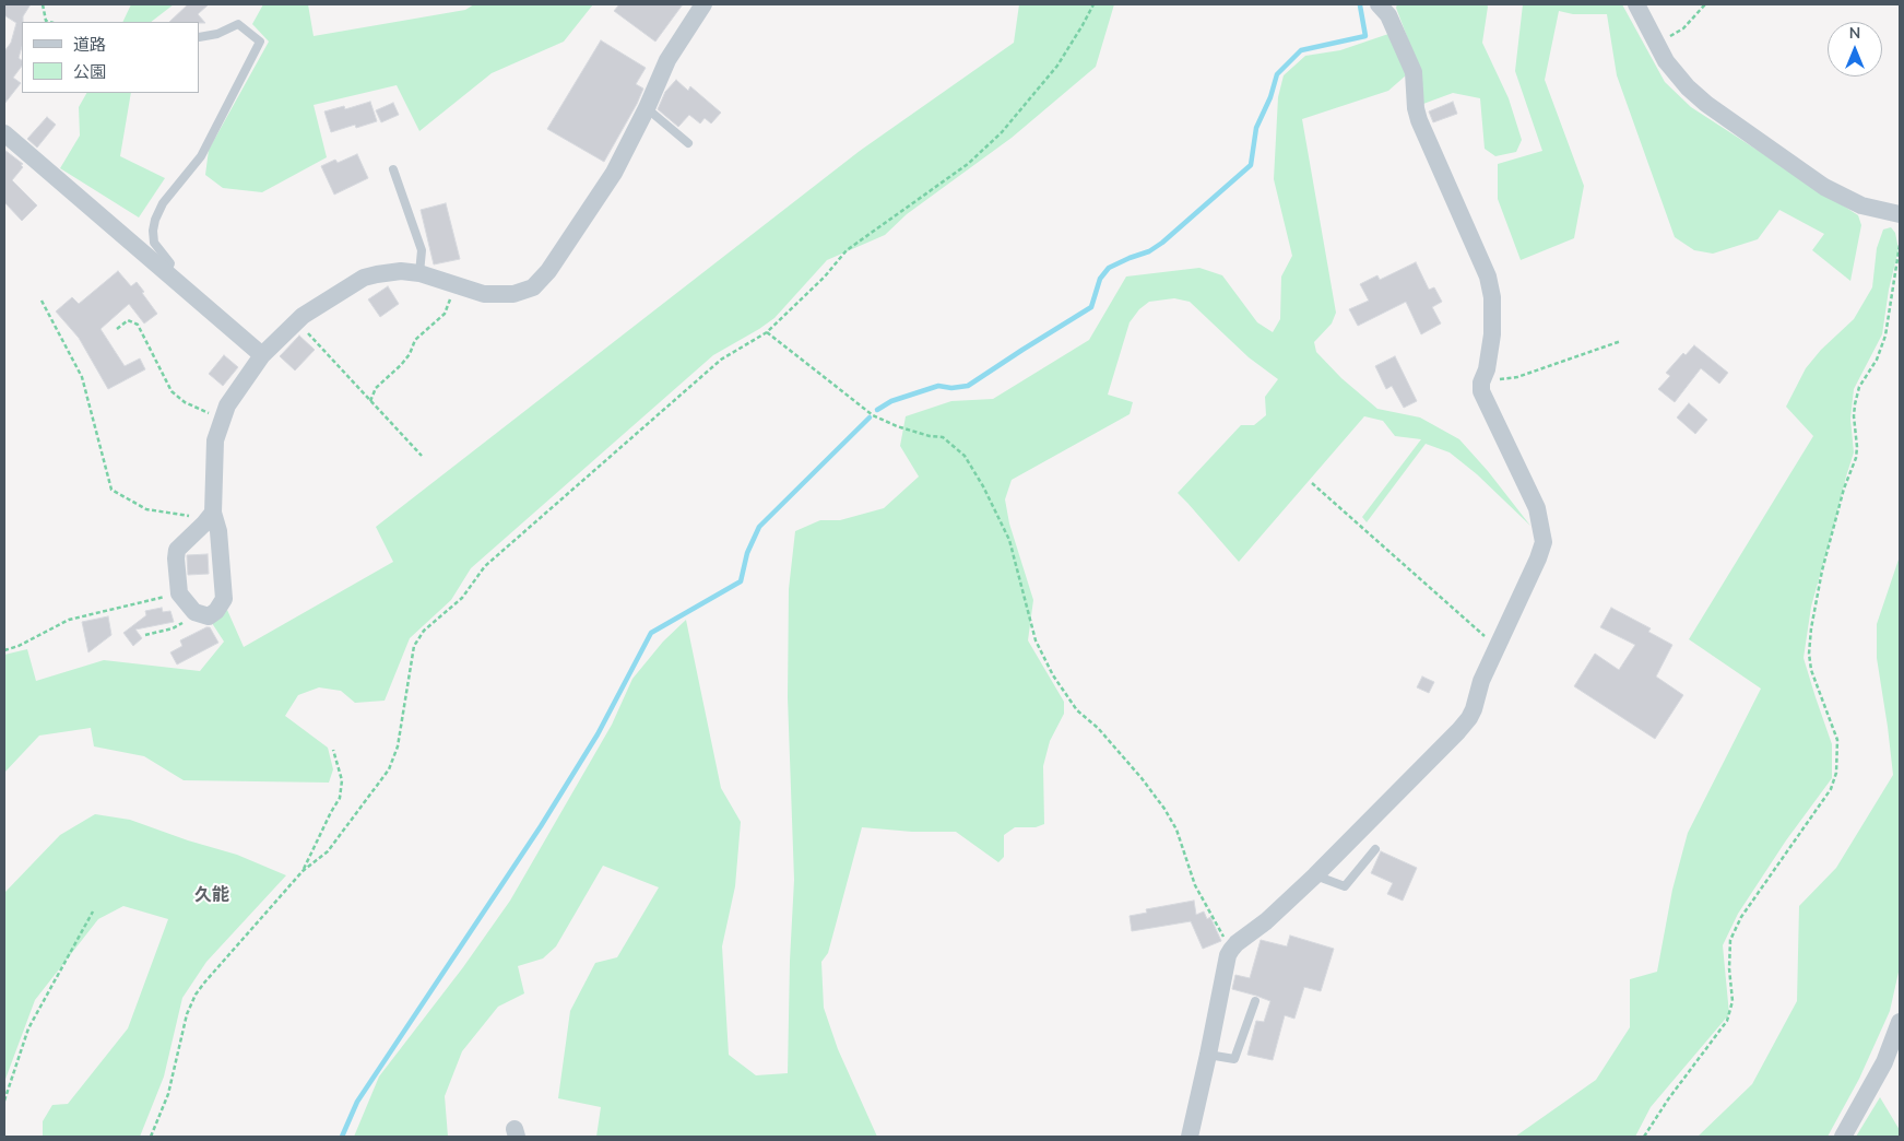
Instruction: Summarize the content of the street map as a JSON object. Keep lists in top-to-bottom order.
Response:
{
  "districts": ["久能"],
  "legend": ["道路", "公園"],
  "north": "top"
}
